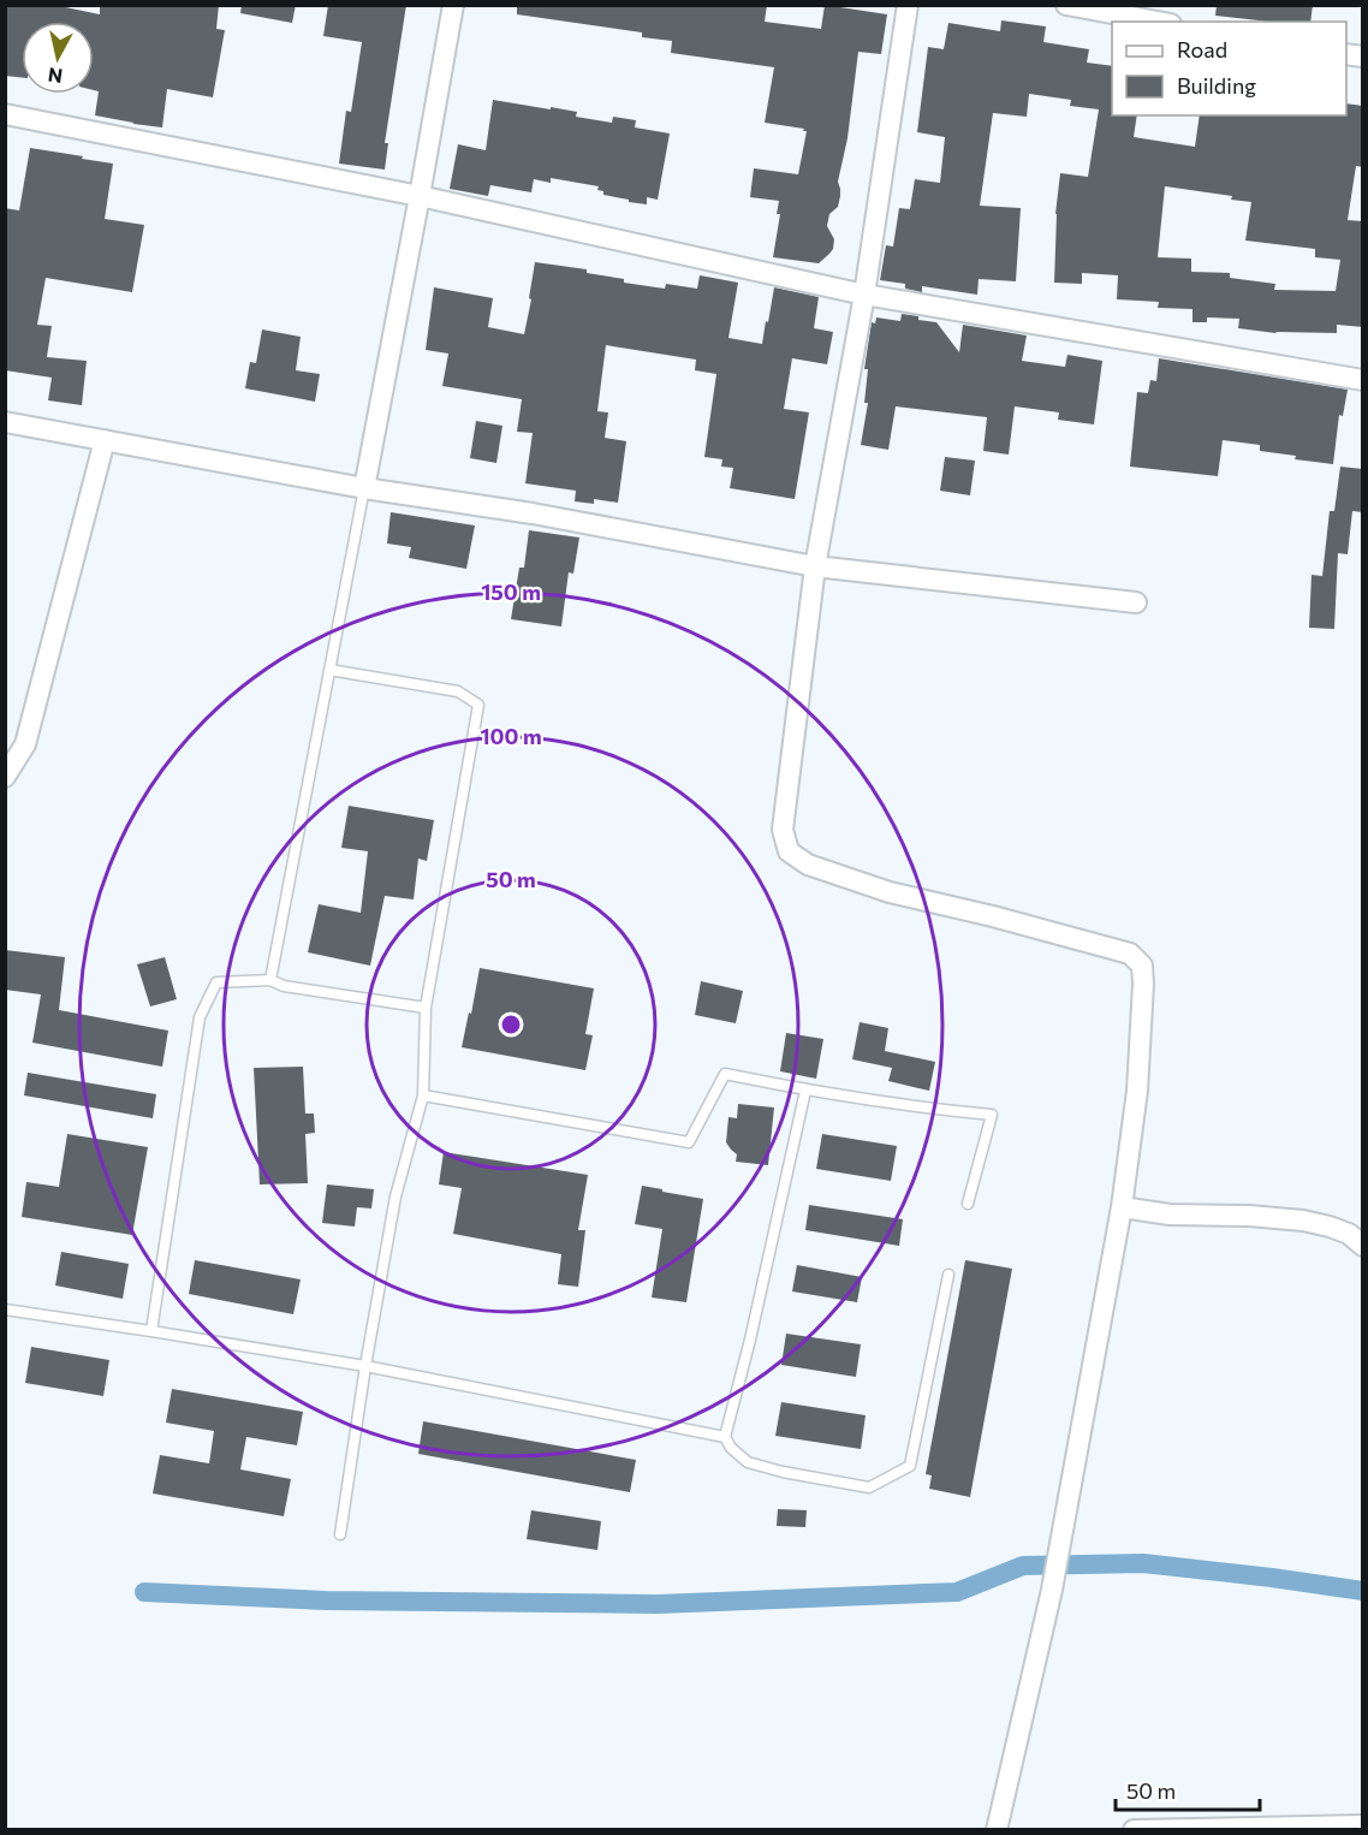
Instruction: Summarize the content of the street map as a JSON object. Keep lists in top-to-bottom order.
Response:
{
  "legend": ["Road", "Building"],
  "scale_bar": "50 m",
  "north": "bottom",
  "rings": ["150 m", "100 m", "50 m"]
}
